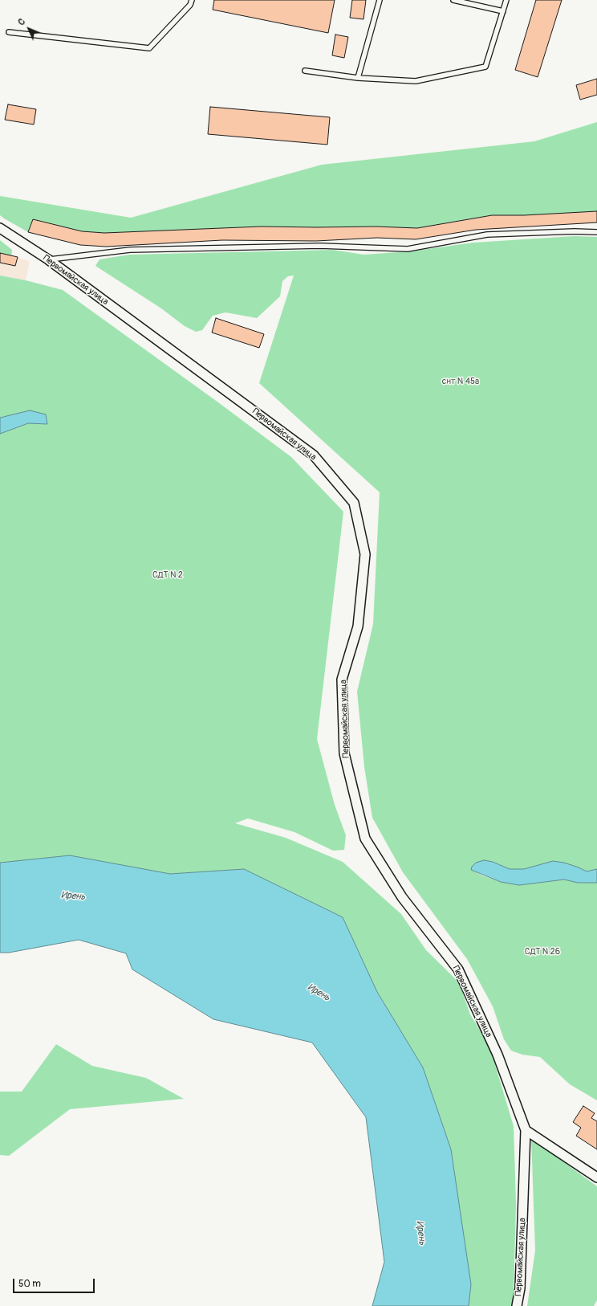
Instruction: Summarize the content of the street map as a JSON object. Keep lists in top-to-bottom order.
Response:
{
  "streets": {
    "street": ["Первомайская улица"]
  },
  "water": ["Ирень"],
  "parks": ["снт N 45а", "СДТ N 2", "СДТ N 26"],
  "scale_bar": "50 m",
  "north": "top left"
}
